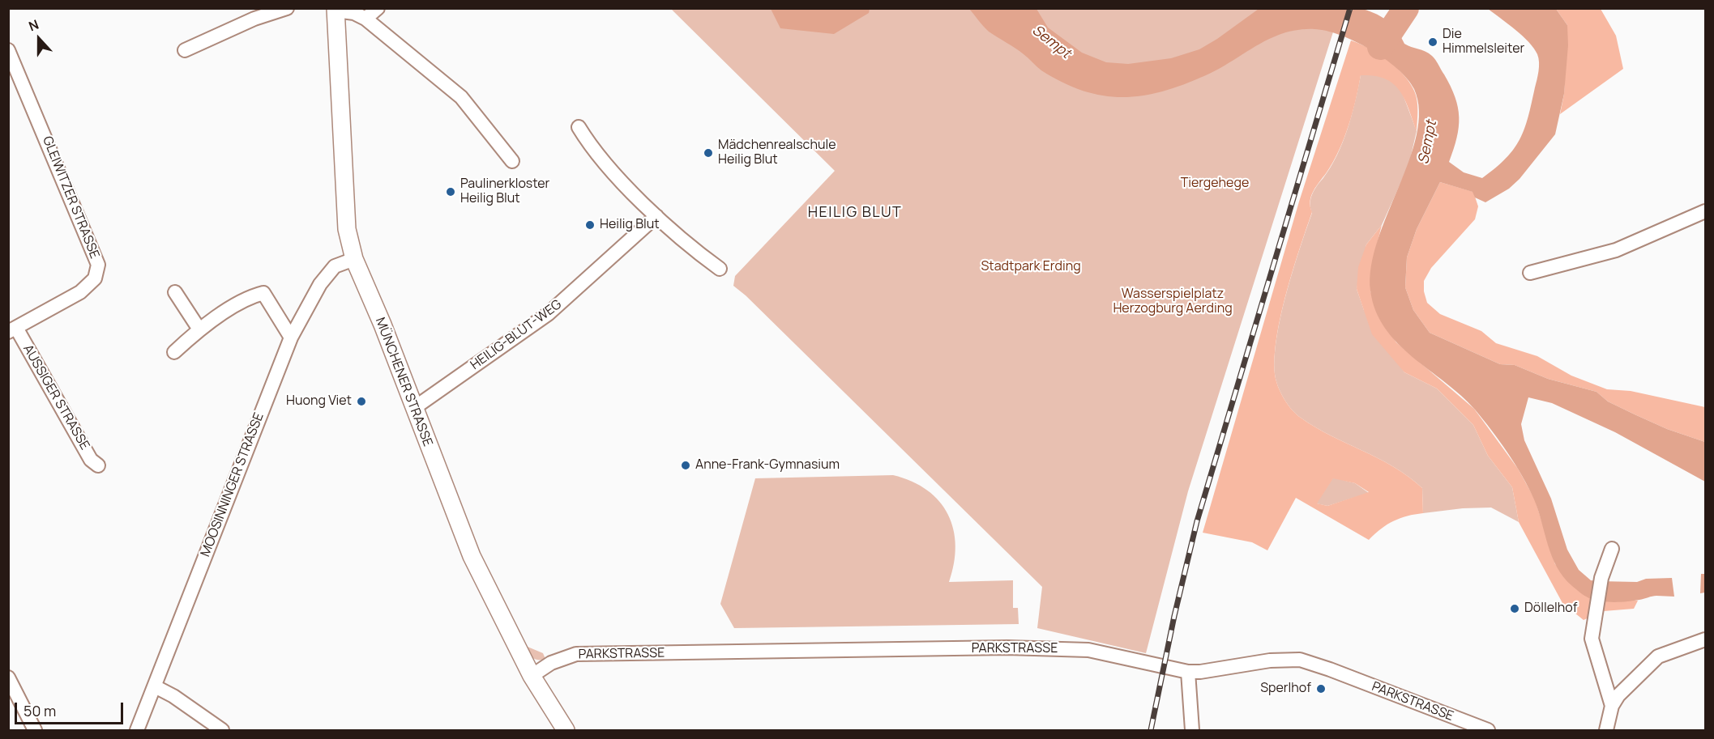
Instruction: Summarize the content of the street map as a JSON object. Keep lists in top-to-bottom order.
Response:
{
  "streets": {
    "street": [
      "GLEIWITZER STRASSE",
      "HEILIG-BLUT-WEG",
      "MÜNCHENER STRASSE",
      "AUSSIGER STRASSE",
      "MOOSINNINGER STRASSE",
      "PARKSTRASSE"
    ]
  },
  "crossings": [
    ["GLEIWITZER STRASSE", "AUSSIGER STRASSE"],
    ["HEILIG-BLUT-WEG", "MÜNCHENER STRASSE"],
    ["MÜNCHENER STRASSE", "MOOSINNINGER STRASSE"],
    ["MÜNCHENER STRASSE", "PARKSTRASSE"]
  ],
  "districts": ["HEILIG BLUT"],
  "water": ["Sempt"],
  "parks": ["Tiergehege", "Stadtpark Erding", "Wasserspielplatz Herzogburg Aerding"],
  "places": [
    "Die Himmelsleiter",
    "Mädchenrealschule Heilig Blut",
    "Paulinerkloster Heilig Blut",
    "Heilig Blut",
    "Huong Viet",
    "Anne-Frank-Gymnasium",
    "Döllelhof",
    "Sperlhof"
  ],
  "scale_bar": "50 m",
  "north": "top"
}
